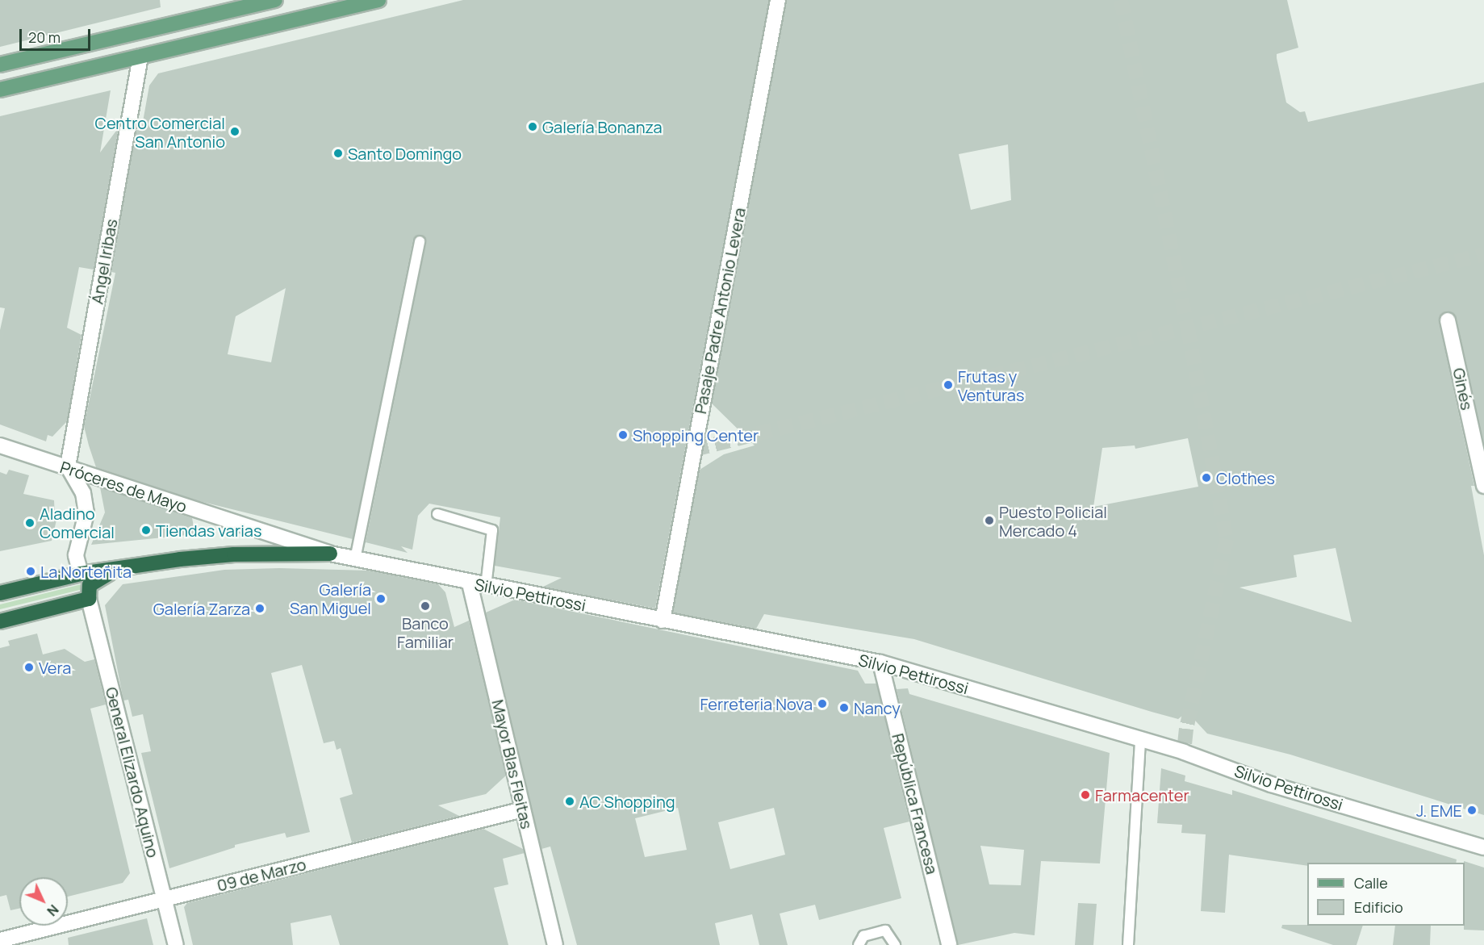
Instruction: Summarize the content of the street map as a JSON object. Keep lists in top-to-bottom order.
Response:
{
  "streets": {
    "street": [
      "Ángel Iribas",
      "Pasaje Padre Antonio Levera",
      "Ginés",
      "Próceres de Mayo",
      "Silvio Pettirossi",
      "Mayor Blas Fleitas",
      "General Elizardo Aquino",
      "República Francesa",
      "09 de Marzo"
    ]
  },
  "crossings": [
    ["Ángel Iribas", "Próceres de Mayo"],
    ["Pasaje Padre Antonio Levera", "Silvio Pettirossi"],
    ["Próceres de Mayo", "Silvio Pettirossi"],
    ["Silvio Pettirossi", "Mayor Blas Fleitas"],
    ["Silvio Pettirossi", "República Francesa"],
    ["Mayor Blas Fleitas", "09 de Marzo"],
    ["General Elizardo Aquino", "09 de Marzo"]
  ],
  "places": [
    "Galería Bonanza",
    "Centro Comercial San Antonio",
    "Santo Domingo",
    "Frutas y Venturas",
    "Shopping Center",
    "Clothes",
    "Puesto Policial Mercado 4",
    "Aladino Comercial",
    "Tiendas varias",
    "La Norteñita",
    "Galería San Miguel",
    "Banco Familiar",
    "Galería Zarza",
    "Vera",
    "Ferreteria Nova",
    "Nancy",
    "Farmacenter",
    "AC Shopping",
    "J. EME"
  ],
  "legend": ["Calle", "Edificio"],
  "scale_bar": "20 m",
  "north": "bottom right"
}
